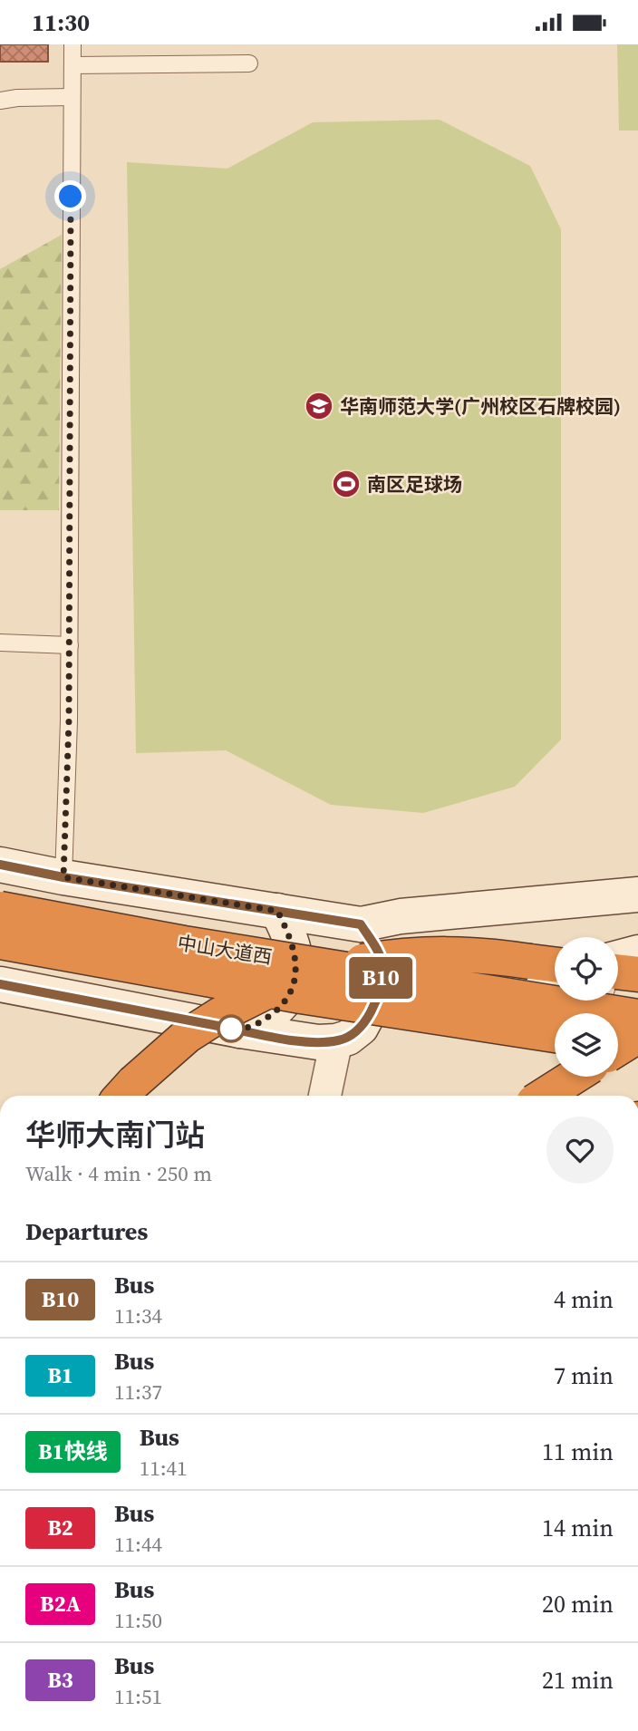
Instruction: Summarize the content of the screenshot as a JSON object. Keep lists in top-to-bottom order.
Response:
{
  "streets": {
    "highway": ["中山大道西"]
  },
  "places": {
    "school or university": ["华南师范大学(广州校区石牌校园)"],
    "sports": ["南区足球场"]
  },
  "lines": ["bus line B10"],
  "page": {
    "status": "11:30",
    "on_map": "B10",
    "heading": [
      ["华师大南门站", "Walk · 4 min · 250 m"],
      "Departures"
    ],
    "list": [
      {
        "mark": "B10",
        "name": "Bus",
        "note": "11:34",
        "value": "4 min"
      },
      {
        "mark": "B1",
        "name": "Bus",
        "note": "11:37",
        "value": "7 min"
      },
      {
        "mark": "B1快线",
        "name": "Bus",
        "note": "11:41",
        "value": "11 min"
      },
      {
        "mark": "B2",
        "name": "Bus",
        "note": "11:44",
        "value": "14 min"
      },
      {
        "mark": "B2A",
        "name": "Bus",
        "note": "11:50",
        "value": "20 min"
      },
      {
        "mark": "B3",
        "name": "Bus",
        "note": "11:51",
        "value": "21 min"
      }
    ]
  }
}
